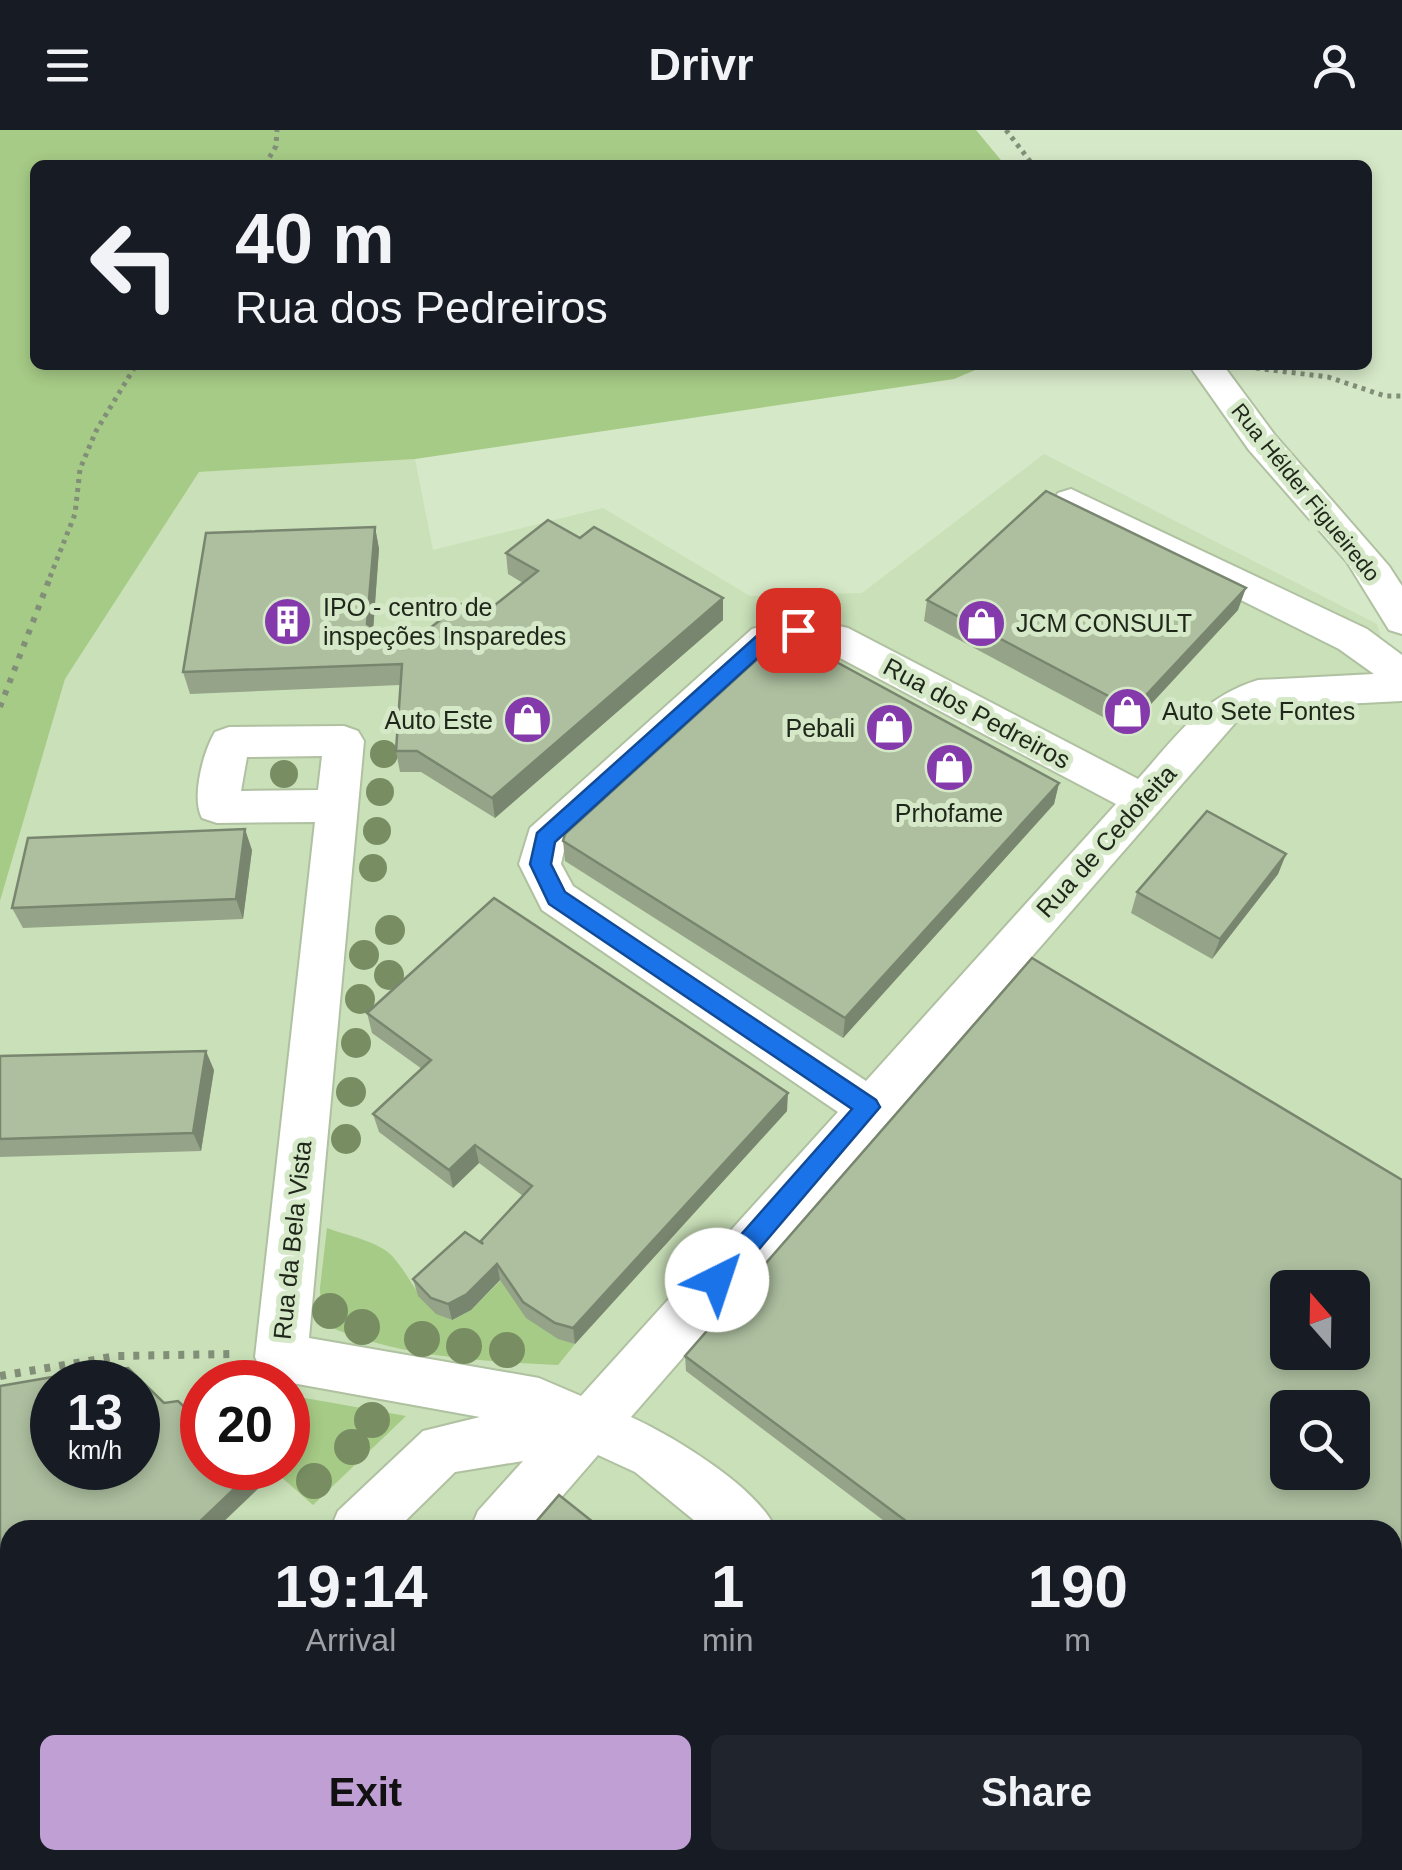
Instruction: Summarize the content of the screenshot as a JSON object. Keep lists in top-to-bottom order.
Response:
{
  "streets": {
    "street": [
      "Rua Hélder Figueiredo",
      "Rua dos Pedreiros",
      "Rua de Cedofeita",
      "Rua da Bela Vista"
    ]
  },
  "crossings": [
    ["Rua dos Pedreiros", "Rua de Cedofeita"],
    ["Rua de Cedofeita", "Rua da Bela Vista"]
  ],
  "places": {
    "building": ["IPO - centro de inspeções Insparedes"],
    "shop": [
      "JCM CONSULT",
      "Auto Sete Fontes",
      "Auto Este",
      "Pebali",
      "Prhofame"
    ]
  },
  "north": "top",
  "page": {
    "header": "Drivr",
    "turn": ["40 m", "Rua dos Pedreiros"],
    "speed": "13 km/h",
    "limit": "20",
    "eta": [
      "19:14",
      "Arrival",
      "1",
      "min",
      "190",
      "m"
    ],
    "buttons": ["Exit", "Share"]
  }
}
